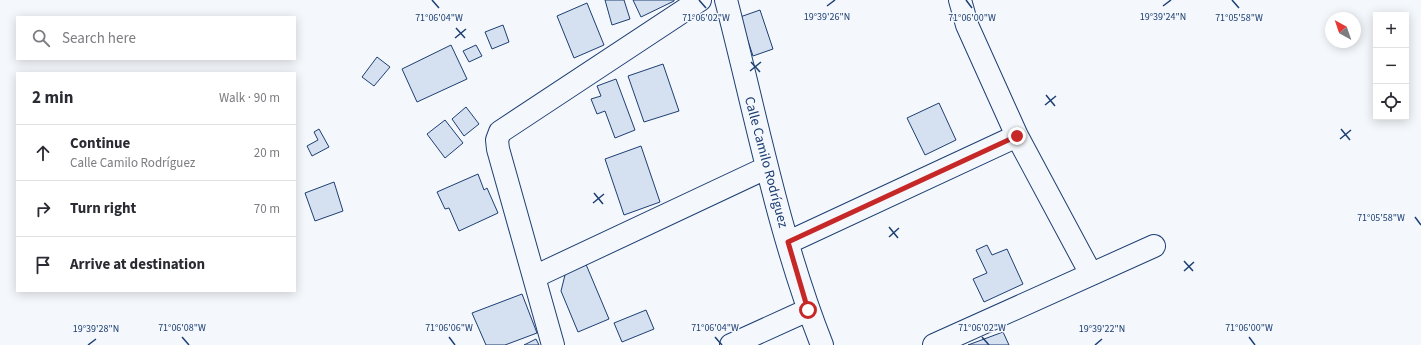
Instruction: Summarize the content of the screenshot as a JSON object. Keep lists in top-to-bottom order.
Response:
{
  "streets": {
    "street": ["Calle Camilo Rodríguez"]
  },
  "north": "top left",
  "page": {
    "map_buttons": ["+", "−"],
    "search": "Search here",
    "heading": ["2 min", "Walk · 90 m"],
    "list": [
      ["Continue", "Calle Camilo Rodríguez", "20 m"],
      ["Turn right", "70 m"],
      "Arrive at destination"
    ]
  },
  "coordinates": [
    "19°39'26\"N",
    "19°39'24\"N",
    "71°06'00\"W",
    "71°06'04\"W",
    "71°06'02\"W",
    "71°05'58\"W",
    "71°06'08\"W",
    "71°06'06\"W",
    "19°39'28\"N",
    "19°39'22\"N"
  ]
}
